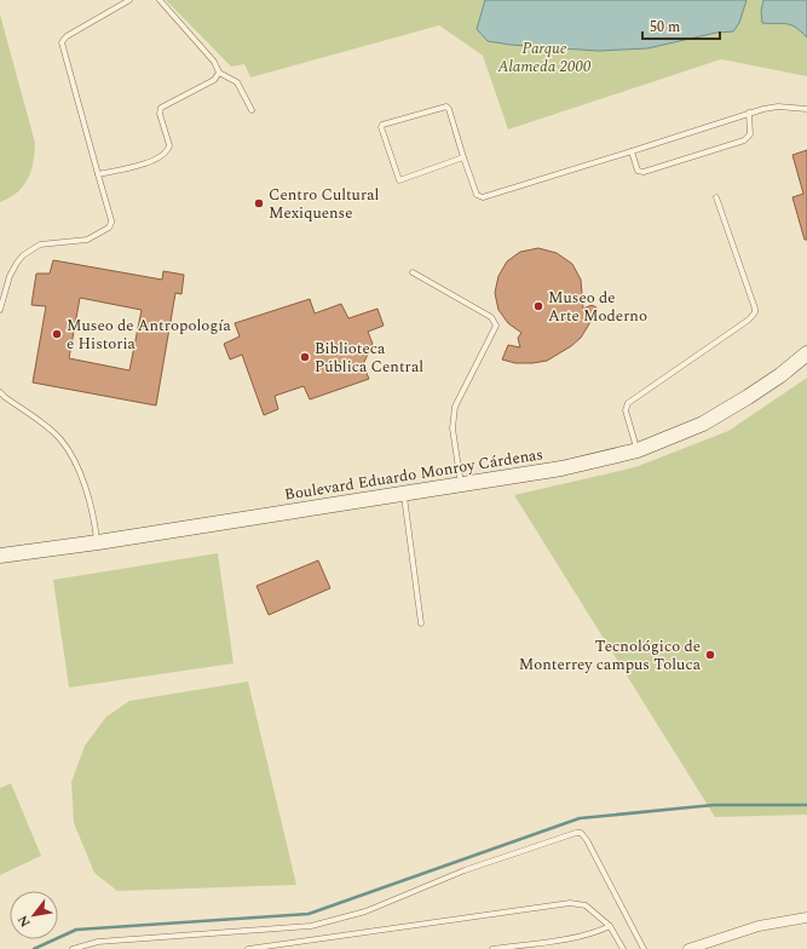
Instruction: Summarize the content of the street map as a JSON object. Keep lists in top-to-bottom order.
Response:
{
  "streets": {
    "main road": ["Boulevard Eduardo Monroy Cárdenas"]
  },
  "parks": ["Parque Alameda 2000"],
  "places": [
    "Centro Cultural Mexiquense",
    "Museo de Arte Moderno",
    "Museo de Antropología e Historia",
    "Biblioteca Pública Central",
    "Tecnológico de Monterrey campus Toluca"
  ],
  "scale_bar": "50 m",
  "north": "bottom left"
}
